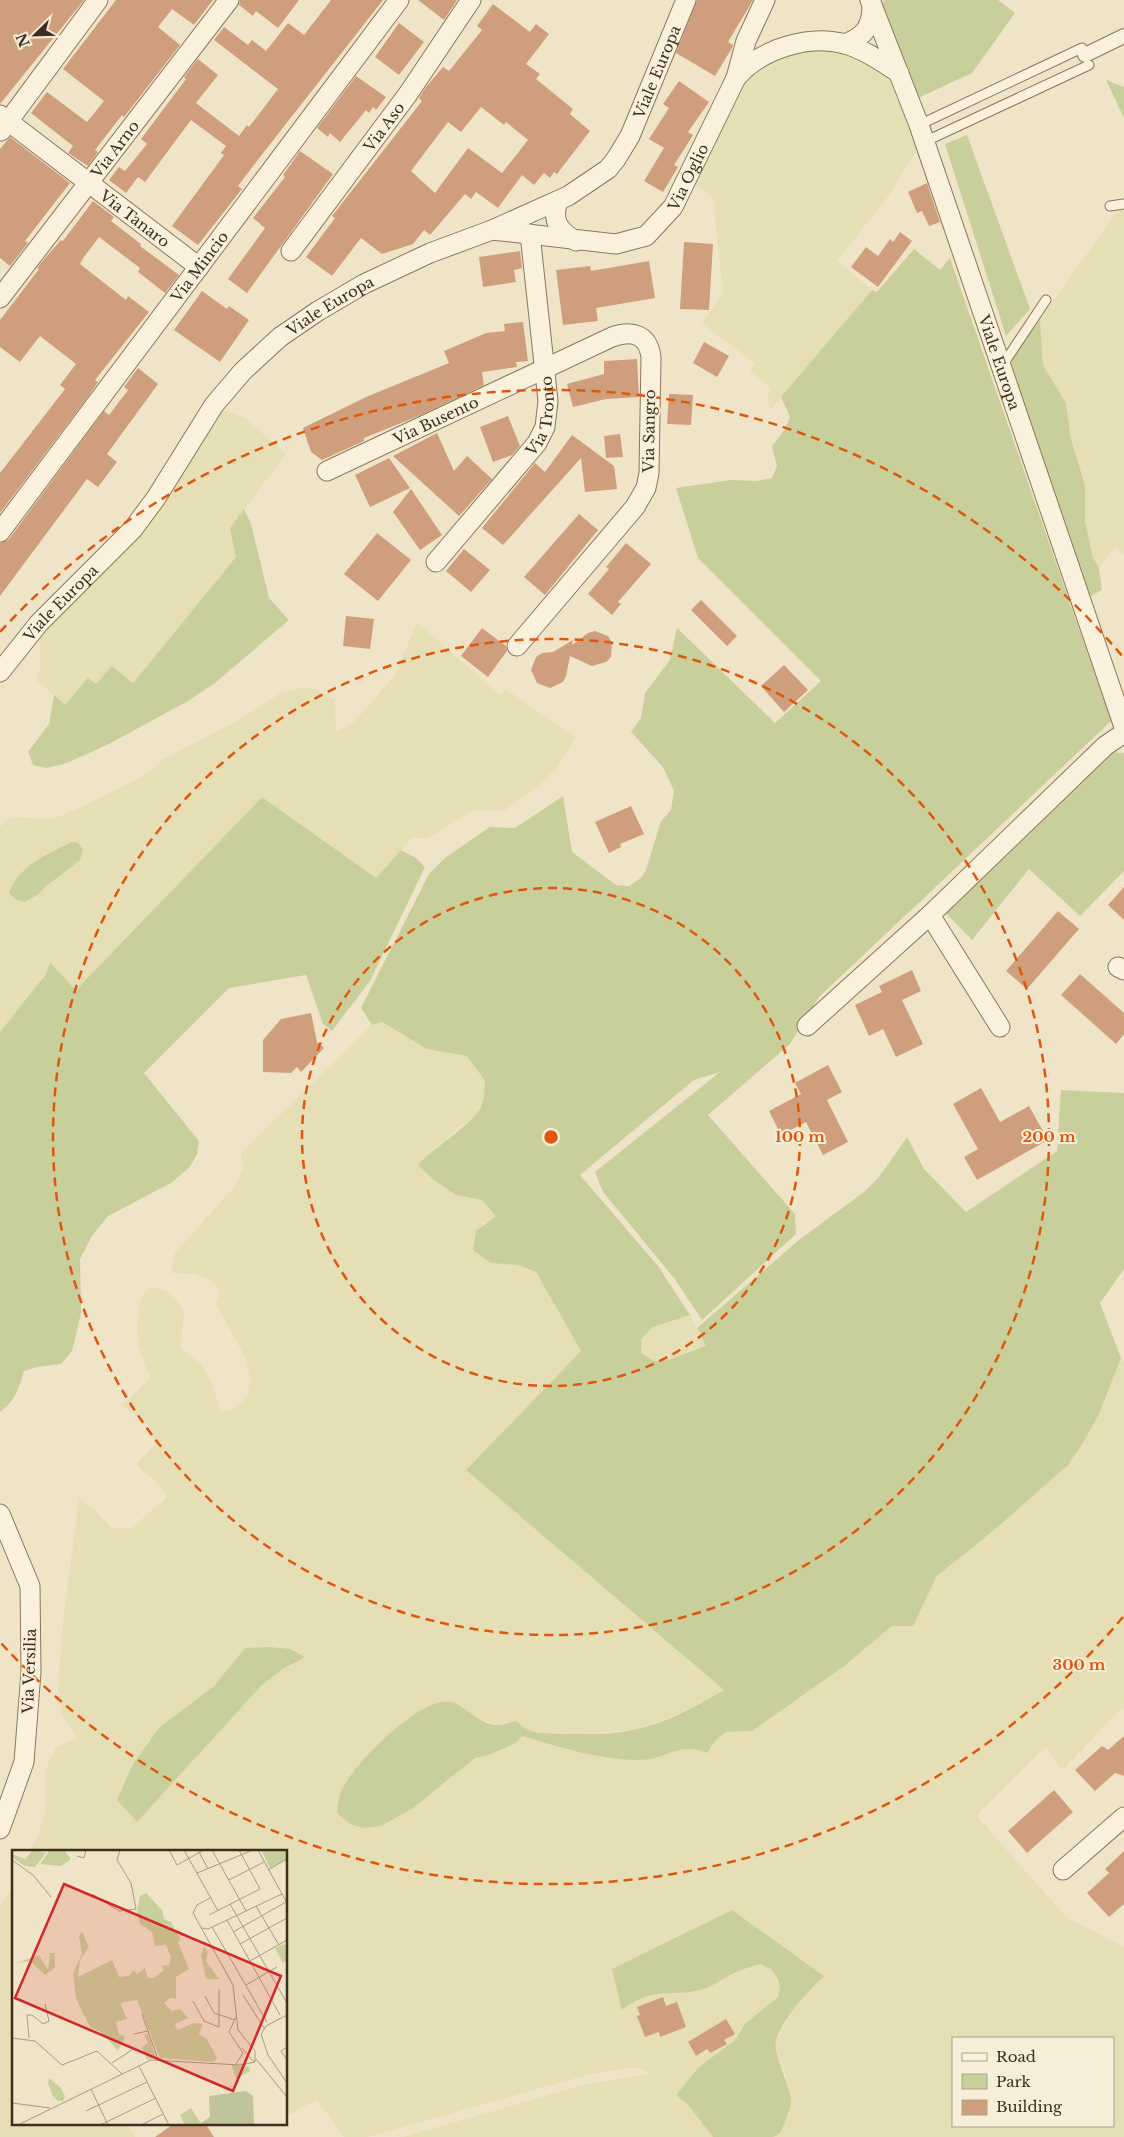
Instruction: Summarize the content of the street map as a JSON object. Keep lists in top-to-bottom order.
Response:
{
  "streets": {
    "street": [
      "Viale Europa",
      "Via Aso",
      "Via Arno",
      "Via Oglio",
      "Via Tanaro",
      "Via Mincio",
      "Via Tronto",
      "Via Busento",
      "Via Sangro",
      "Via Versilia"
    ]
  },
  "crossings": [
    ["Viale Europa", "Via Oglio"],
    ["Via Arno", "Via Tanaro"],
    ["Via Oglio", "Via Tronto"],
    ["Via Tanaro", "Via Mincio"],
    ["Via Tronto", "Via Busento"],
    ["Via Tronto", "Via Sangro"],
    ["Via Busento", "Via Sangro"]
  ],
  "legend": ["Road", "Park", "Building"],
  "north": "bottom left",
  "rings": ["100 m", "200 m", "300 m"]
}
